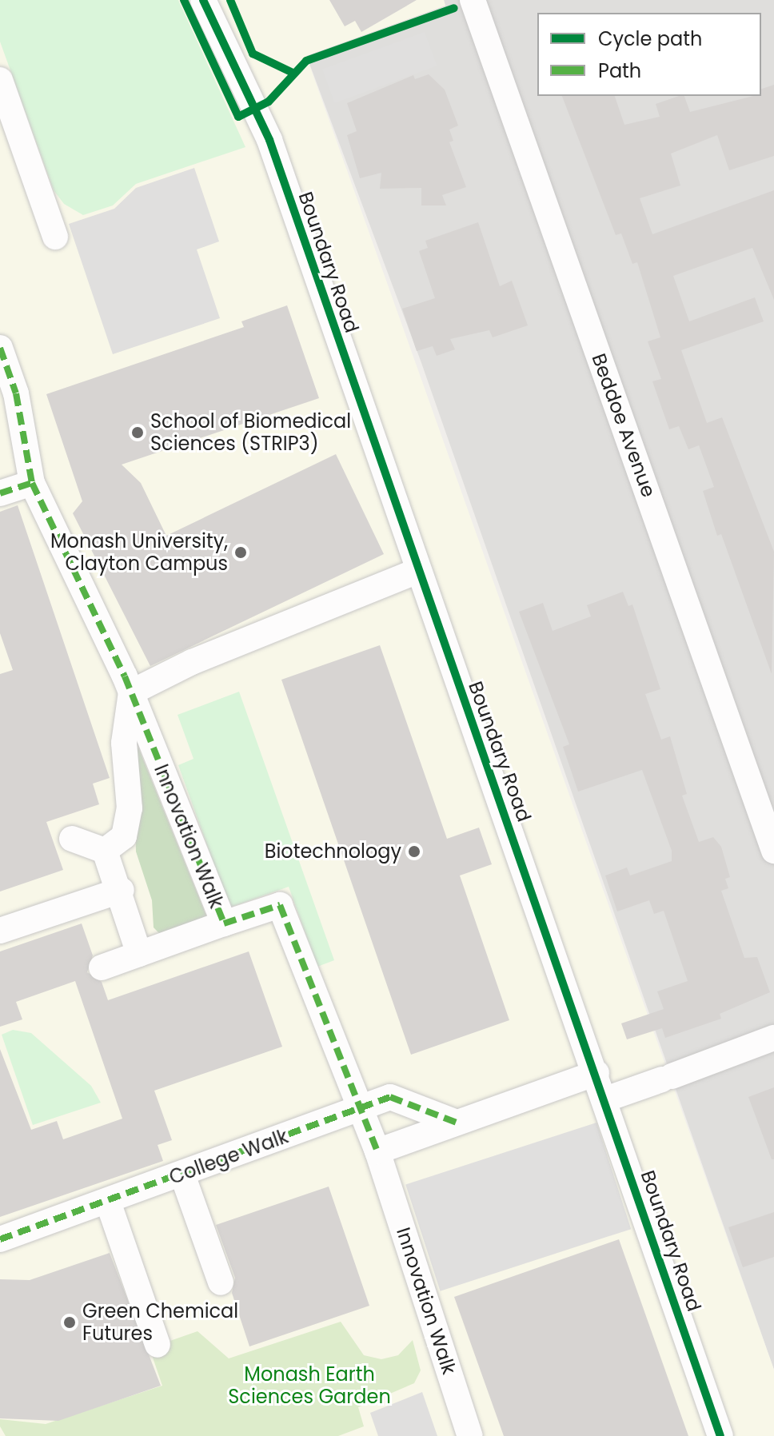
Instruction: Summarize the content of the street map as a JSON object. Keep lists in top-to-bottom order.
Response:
{
  "streets": {
    "street": [
      "Boundary Road",
      "Beddoe Avenue",
      "Innovation Walk",
      "College Walk"
    ]
  },
  "crossings": [
    ["Innovation Walk", "College Walk"]
  ],
  "parks": ["Monash Earth Sciences Garden"],
  "places": [
    "School of Biomedical Sciences (STRIP3)",
    "Monash University, Clayton Campus",
    "Biotechnology",
    "Green Chemical Futures"
  ],
  "legend": ["Cycle path", "Path"]
}
